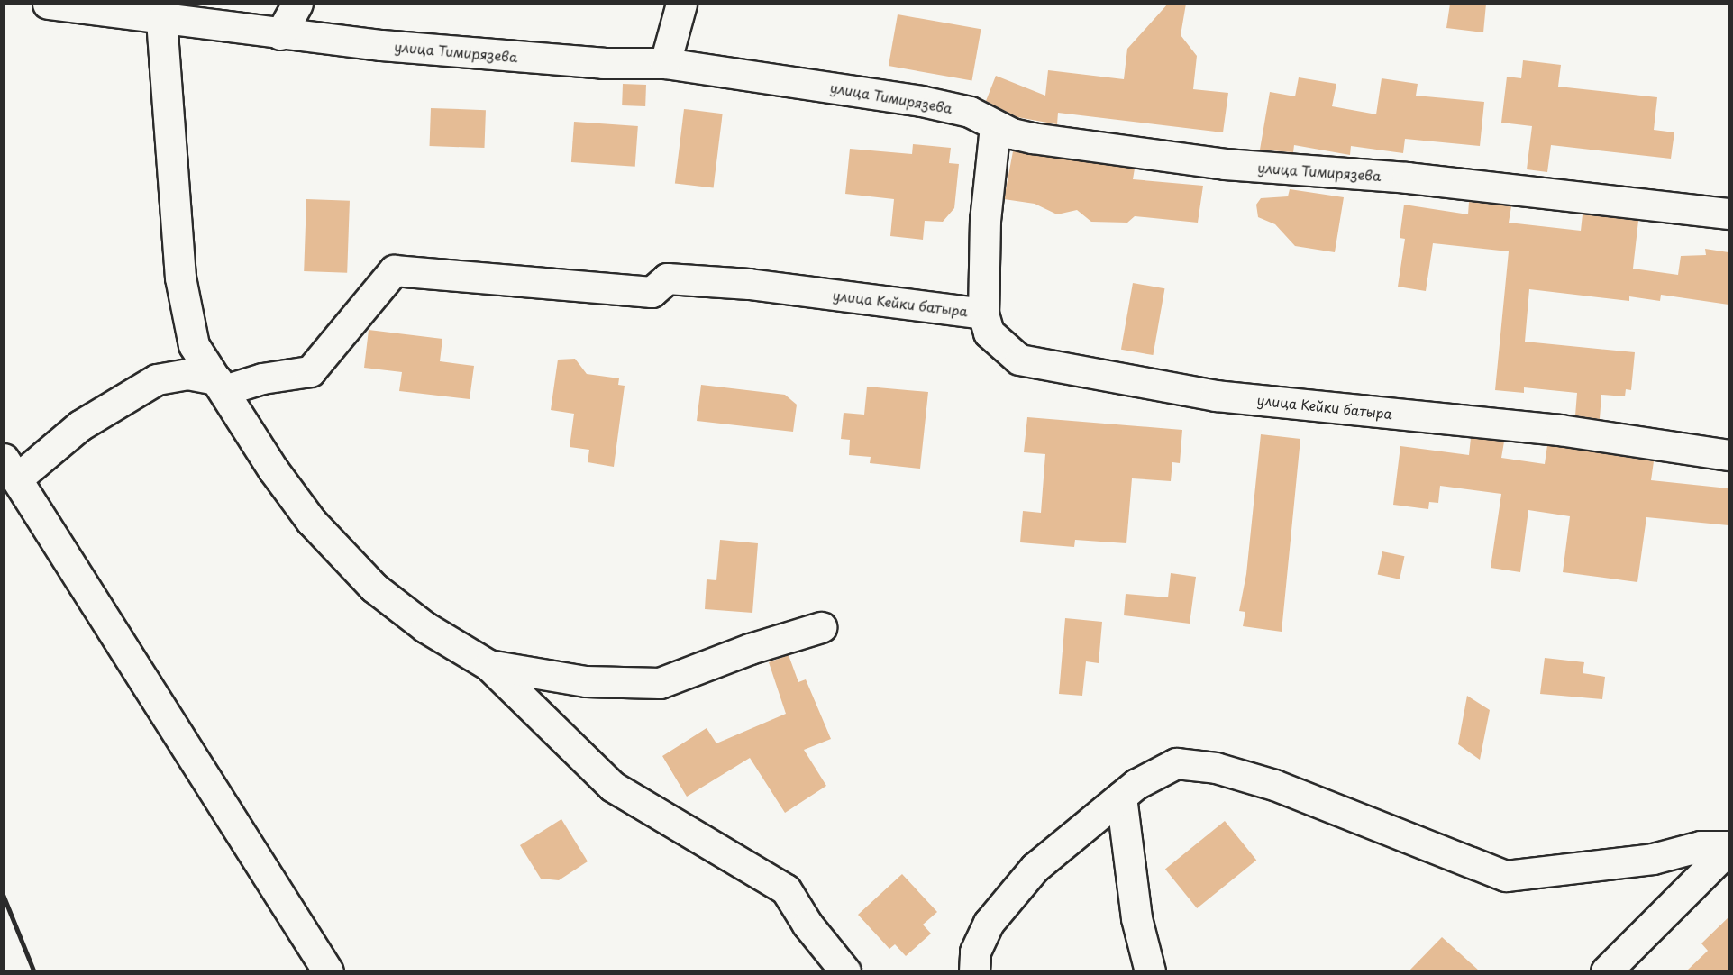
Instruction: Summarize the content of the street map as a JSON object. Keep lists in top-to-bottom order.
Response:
{
  "streets": {
    "street": ["улица Тимирязева", "улица Кейки батыра"]
  }
}
